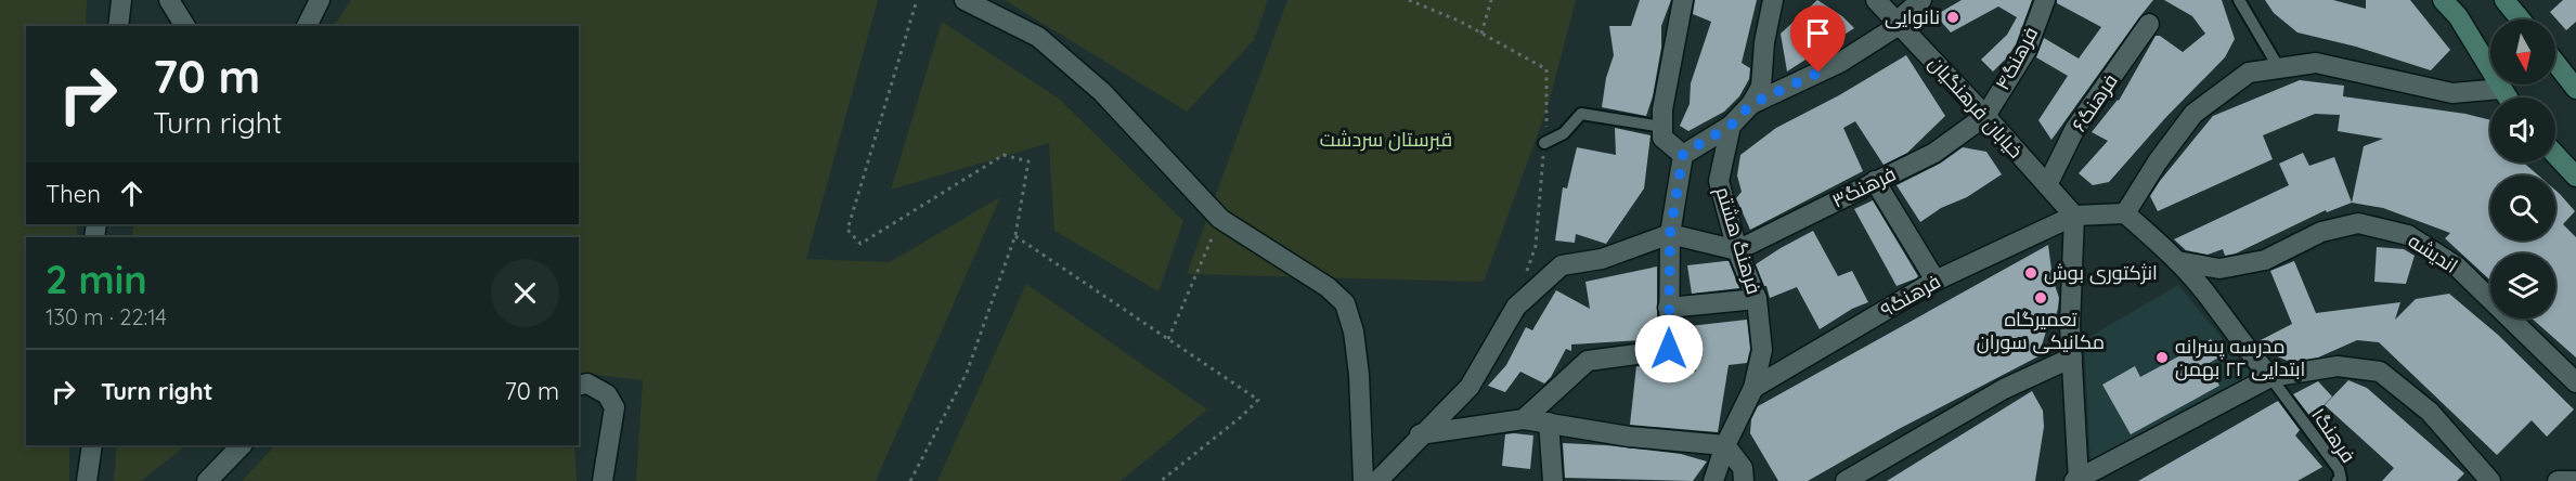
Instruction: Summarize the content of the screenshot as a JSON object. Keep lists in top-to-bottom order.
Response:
{
  "streets": {
    "street": [
      "فرهنگ۴",
      "فرهنگ۶",
      "خیابان فرهنگیان",
      "فرهنگ۳",
      "فرهنگ هشتم",
      "اندیشه",
      "فرهنگ۹"
    ],
    "lane": ["فرهنگ۱"]
  },
  "crossings": [
    ["فرهنگ۴", "خیابان فرهنگیان"],
    ["فرهنگ۴", "فرهنگ۳"],
    ["فرهنگ۶", "خیابان فرهنگیان"],
    ["خیابان فرهنگیان", "فرهنگ۳"],
    ["خیابان فرهنگیان", "فرهنگ۹"],
    ["فرهنگ۳", "فرهنگ هشتم"],
    ["فرهنگ هشتم", "فرهنگ۹"]
  ],
  "parks": ["قبرستان سردشت"],
  "places": [
    "نانوایی",
    "انژکتوری بوش",
    "تعمیرگاه مکانیکی سوران",
    "مدرسه پسرانه ابتدایی ۲۲ بهمن"
  ],
  "north": "bottom",
  "page": {
    "turn": ["70 m", "Turn right"],
    "then": "Then",
    "heading": ["2 min", "130 m · 22:14"],
    "list": [
      {
        "name": "Turn right",
        "value": "70 m"
      }
    ]
  }
}
